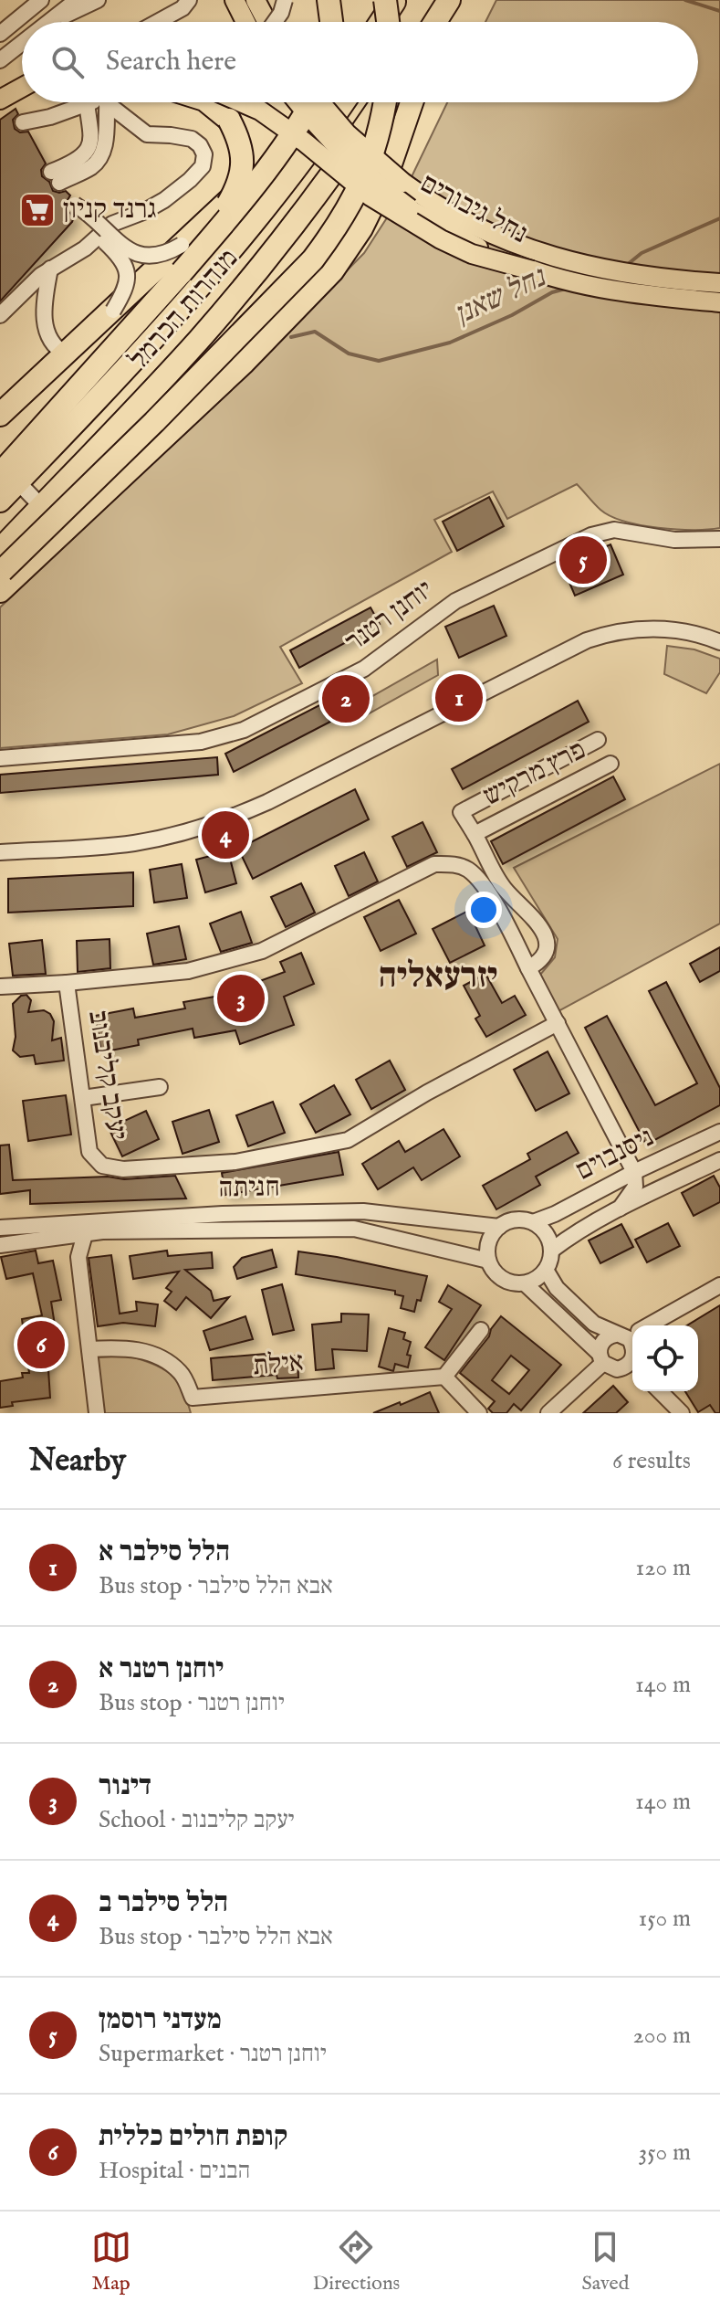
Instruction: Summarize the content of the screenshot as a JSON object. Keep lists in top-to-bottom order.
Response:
{
  "streets": {
    "highway": ["מנהרות הכרמל"],
    "main road": ["נחל גיבורים"],
    "street": [
      "יוחנן רטנר",
      "פרץ מרקיש",
      "יעקב קליבנוב",
      "ניסנבוים",
      "חניתה",
      "אילת"
    ]
  },
  "crossings": [
    ["פרץ מרקיש", "יעקב קליבנוב"],
    ["ניסנבוים", "חניתה"]
  ],
  "districts": ["יזרעאליה"],
  "water": ["נחל שאנן"],
  "places": {
    "supermarket": ["גרנד קניון"]
  },
  "page": {
    "search": "Search here",
    "pins": [
      "5",
      "1",
      "2",
      "4",
      "3",
      "6"
    ],
    "heading": ["Nearby", "6 results"],
    "list": [
      {
        "mark": "1",
        "name": "הלל סילבר א",
        "note": "Bus stop · אבא הלל סילבר",
        "value": "120 m"
      },
      {
        "mark": "2",
        "name": "יוחנן רטנר א",
        "note": "Bus stop · יוחנן רטנר",
        "value": "140 m"
      },
      {
        "mark": "3",
        "name": "דינור",
        "note": "School · יעקב קליבנוב",
        "value": "140 m"
      },
      {
        "mark": "4",
        "name": "הלל סילבר ב",
        "note": "Bus stop · אבא הלל סילבר",
        "value": "150 m"
      },
      {
        "mark": "5",
        "name": "מעדני רוסמן",
        "note": "Supermarket · יוחנן רטנר",
        "value": "200 m"
      },
      {
        "mark": "6",
        "name": "קופת חולים כללית",
        "note": "Hospital · הבנים",
        "value": "350 m"
      }
    ],
    "nav": ["Map", "Directions", "Saved"]
  }
}
